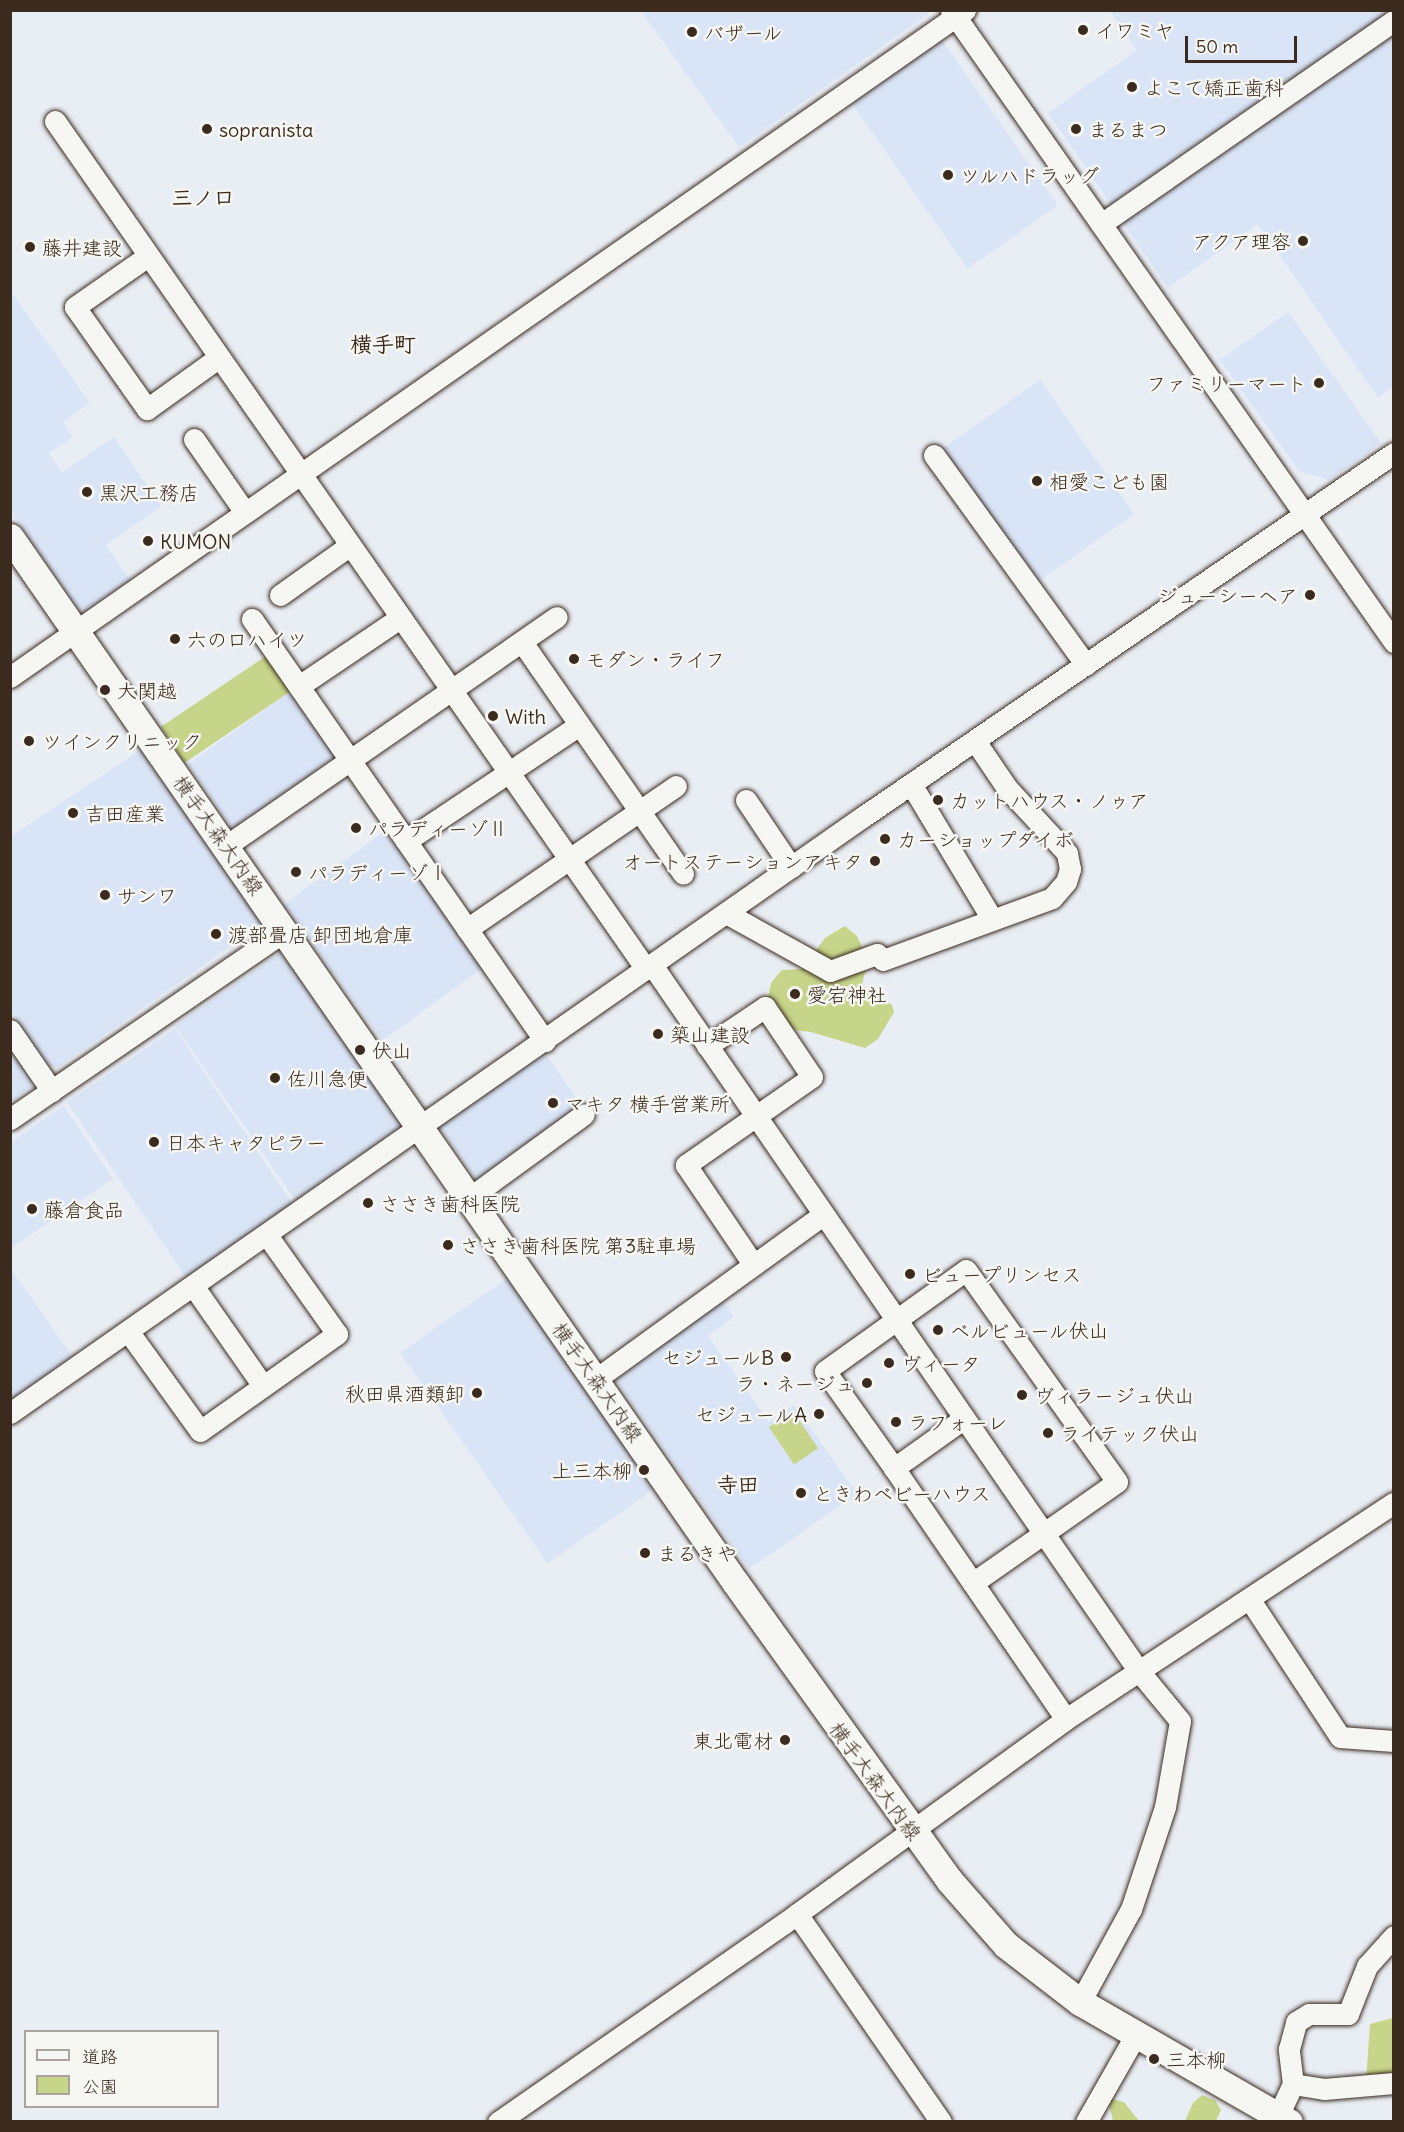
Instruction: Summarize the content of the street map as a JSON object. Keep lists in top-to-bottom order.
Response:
{
  "streets": {
    "main road": ["横手大森大内線"]
  },
  "districts": ["三ノ口", "横手町", "寺田"],
  "places": [
    "イワミヤ",
    "バザール",
    "よこて矯正歯科",
    "sopranista",
    "まるまつ",
    "ツルハドラッグ",
    "アクア理容",
    "藤井建設",
    "ファミリーマート",
    "相愛こども園",
    "黒沢工務店",
    "KUMON",
    "ジューシーヘア",
    "六の口ハイツ",
    "モダン・ライフ",
    "大関越",
    "With",
    "ツインクリニック",
    "カットハウス・ノゥア",
    "吉田産業",
    "パラディーゾⅡ",
    "カーショップダイボ",
    "オートステーションアキタ",
    "パラディーゾⅠ",
    "サンワ",
    "渡部畳店 卸団地倉庫",
    "愛宕神社",
    "築山建設",
    "伏山",
    "佐川急便",
    "マキタ 横手営業所",
    "日本キャタピラー",
    "ささき歯科医院",
    "藤倉食品",
    "ささき歯科医院 第3駐車場",
    "ビュープリンセス",
    "ベルビュール伏山",
    "セジュールB",
    "ヴィータ",
    "ラ・ネージュ",
    "秋田県酒類卸",
    "ヴィラージュ伏山",
    "セジュールA",
    "ラフォーレ",
    "ライテック伏山",
    "上三本柳",
    "ときわベビーハウス",
    "まるきや",
    "東北電材",
    "三本柳"
  ],
  "legend": ["道路", "公園"],
  "scale_bar": "50 m"
}
